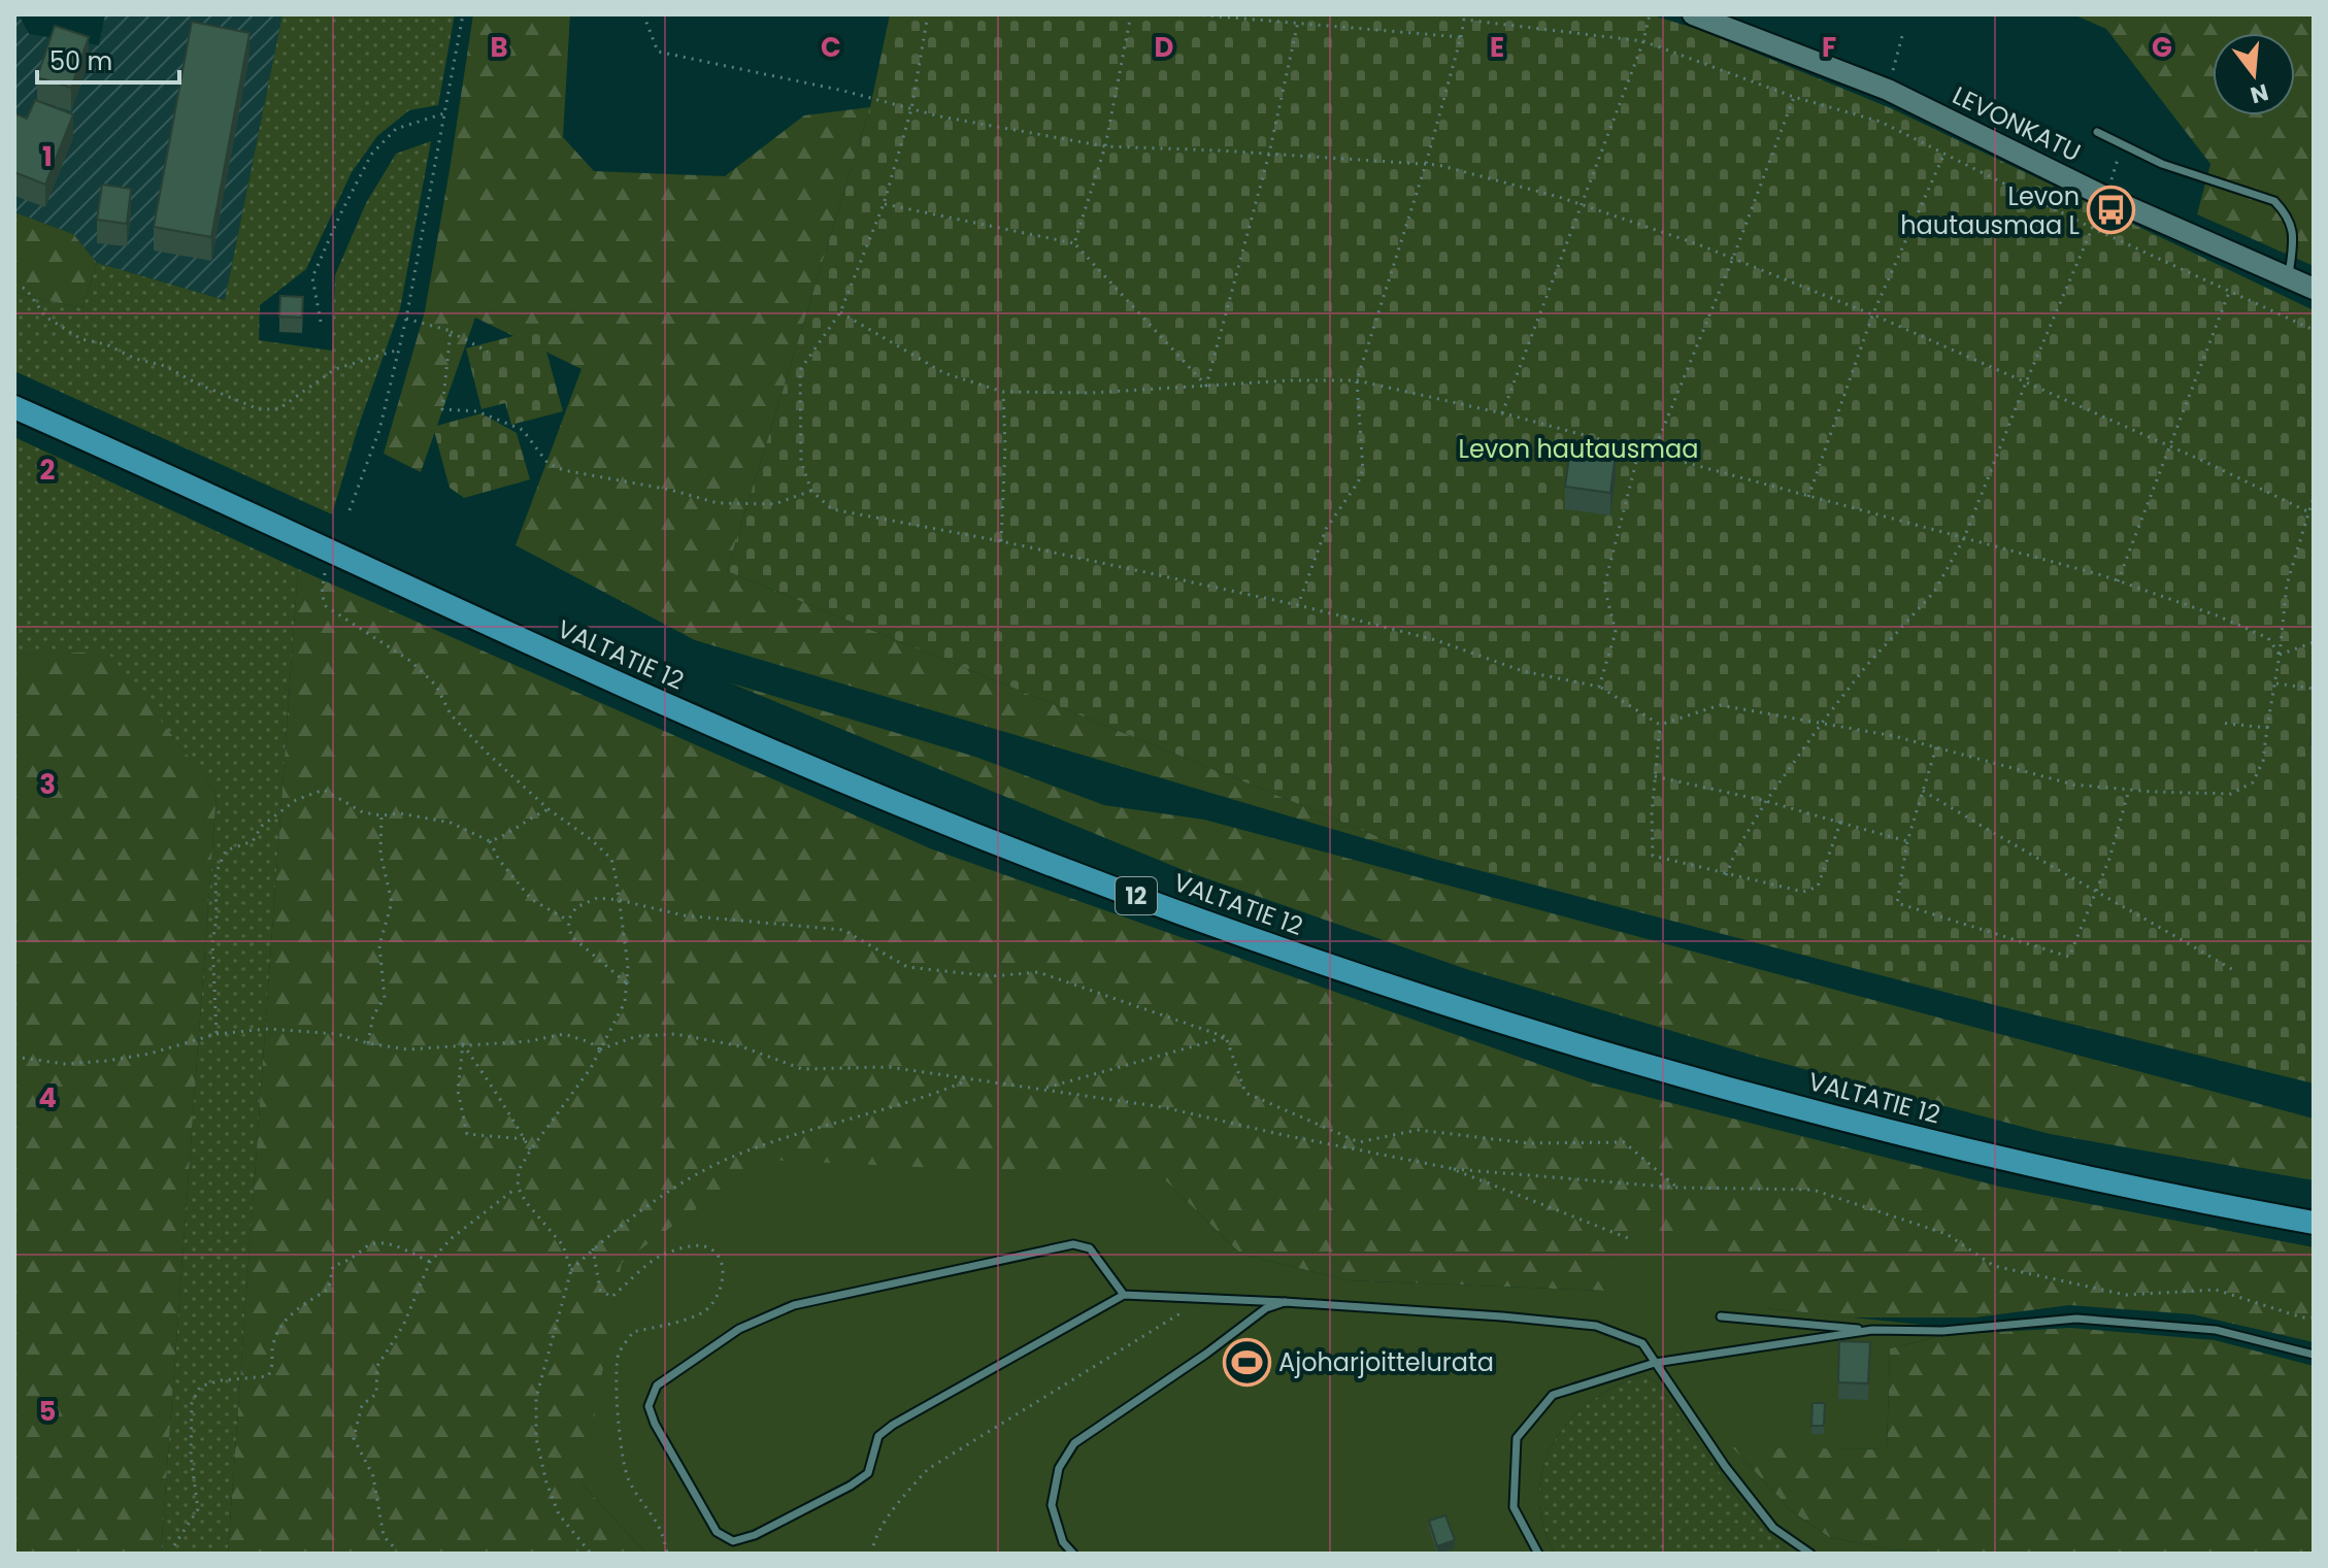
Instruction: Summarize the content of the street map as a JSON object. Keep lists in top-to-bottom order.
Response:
{
  "streets": {
    "highway": ["VALTATIE 12", "12"],
    "main road": ["LEVONKATU"]
  },
  "parks": ["Levon hautausmaa"],
  "places": {
    "bus stop": ["Levon hautausmaa L"],
    "sports": ["Ajoharjoittelurata"]
  },
  "scale_bar": "50 m",
  "north": "bottom",
  "grid": {
    "columns": [
      "B",
      "C",
      "D",
      "E",
      "F",
      "G"
    ],
    "rows": [
      "1",
      "2",
      "3",
      "4",
      "5"
    ]
  }
}
